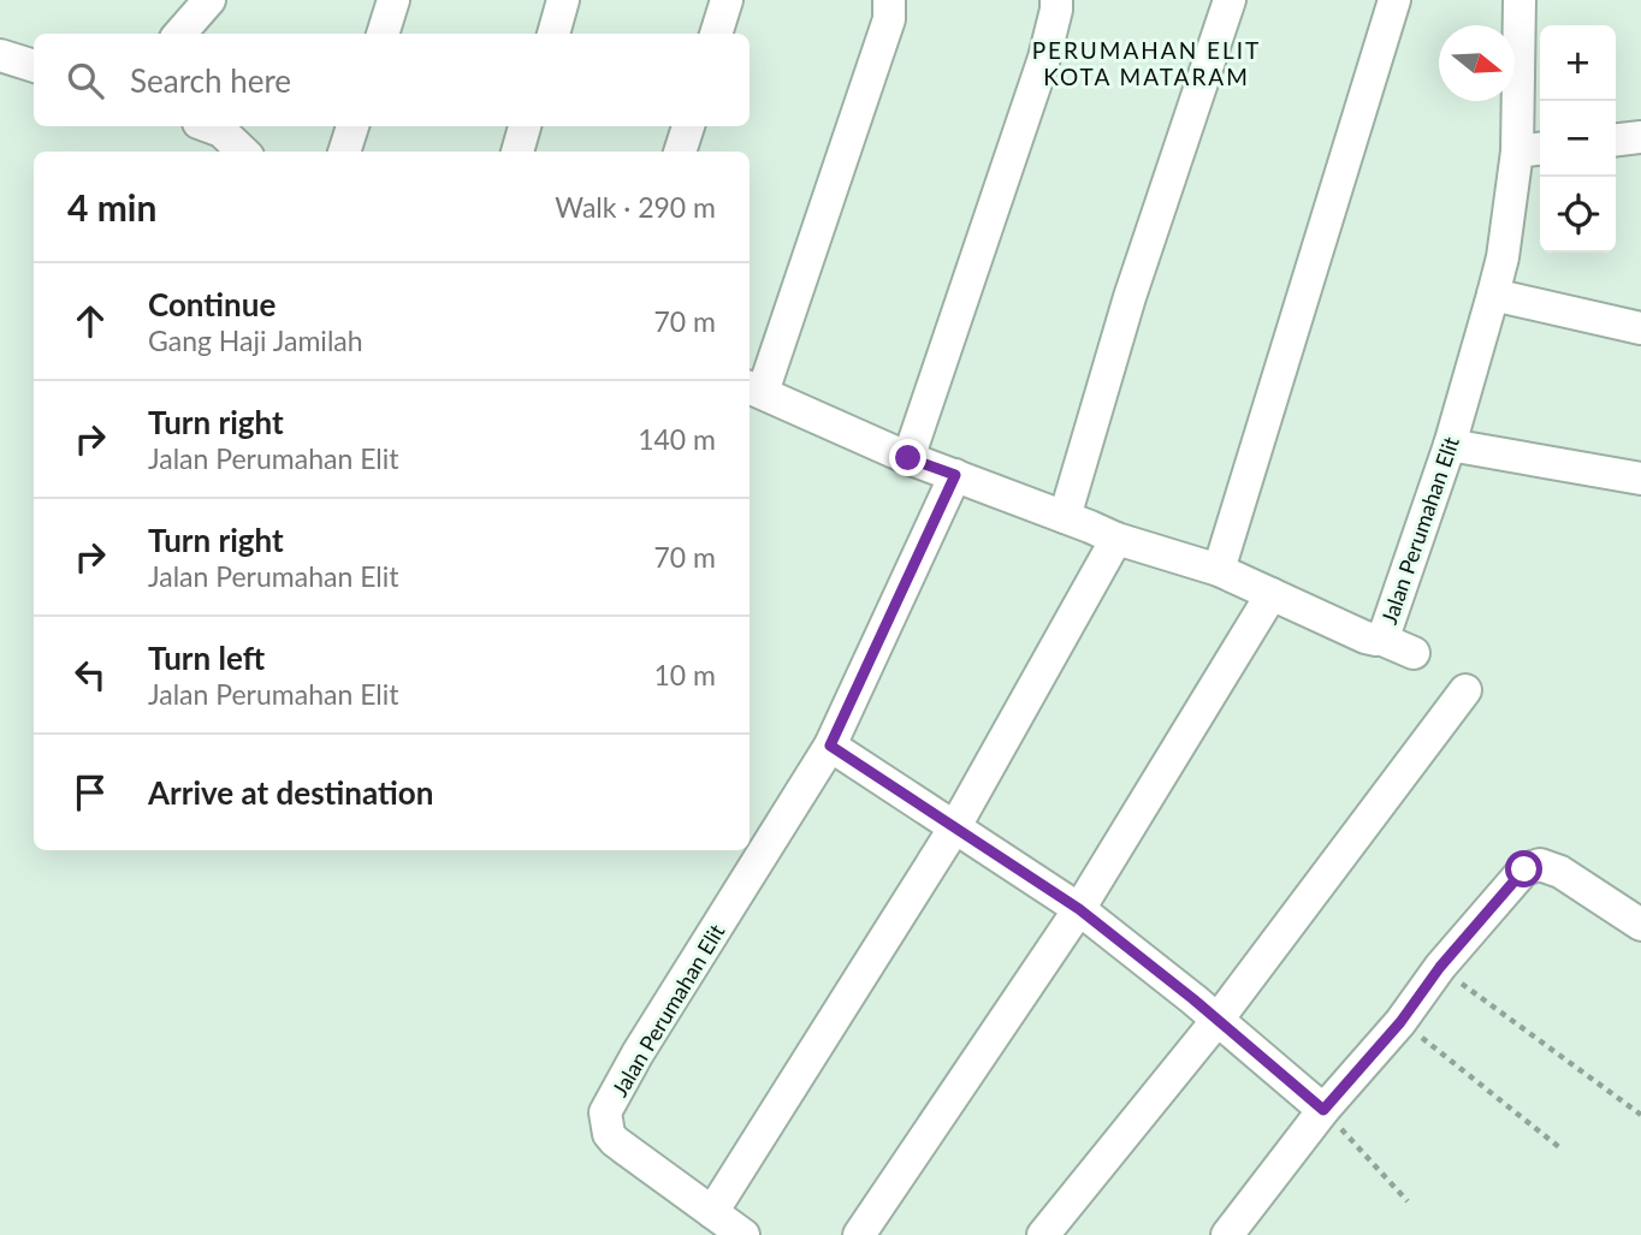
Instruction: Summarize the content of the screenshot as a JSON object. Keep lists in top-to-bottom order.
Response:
{
  "streets": {
    "street": ["Jalan Perumahan Elit"]
  },
  "districts": ["PERUMAHAN ELIT KOTA MATARAM"],
  "north": "right",
  "page": {
    "map_buttons": ["+", "−"],
    "search": "Search here",
    "heading": ["4 min", "Walk · 290 m"],
    "list": [
      ["Continue", "Gang Haji Jamilah", "70 m"],
      ["Turn right", "Jalan Perumahan Elit", "140 m"],
      ["Turn right", "Jalan Perumahan Elit", "70 m"],
      ["Turn left", "Jalan Perumahan Elit", "10 m"],
      "Arrive at destination"
    ]
  }
}
